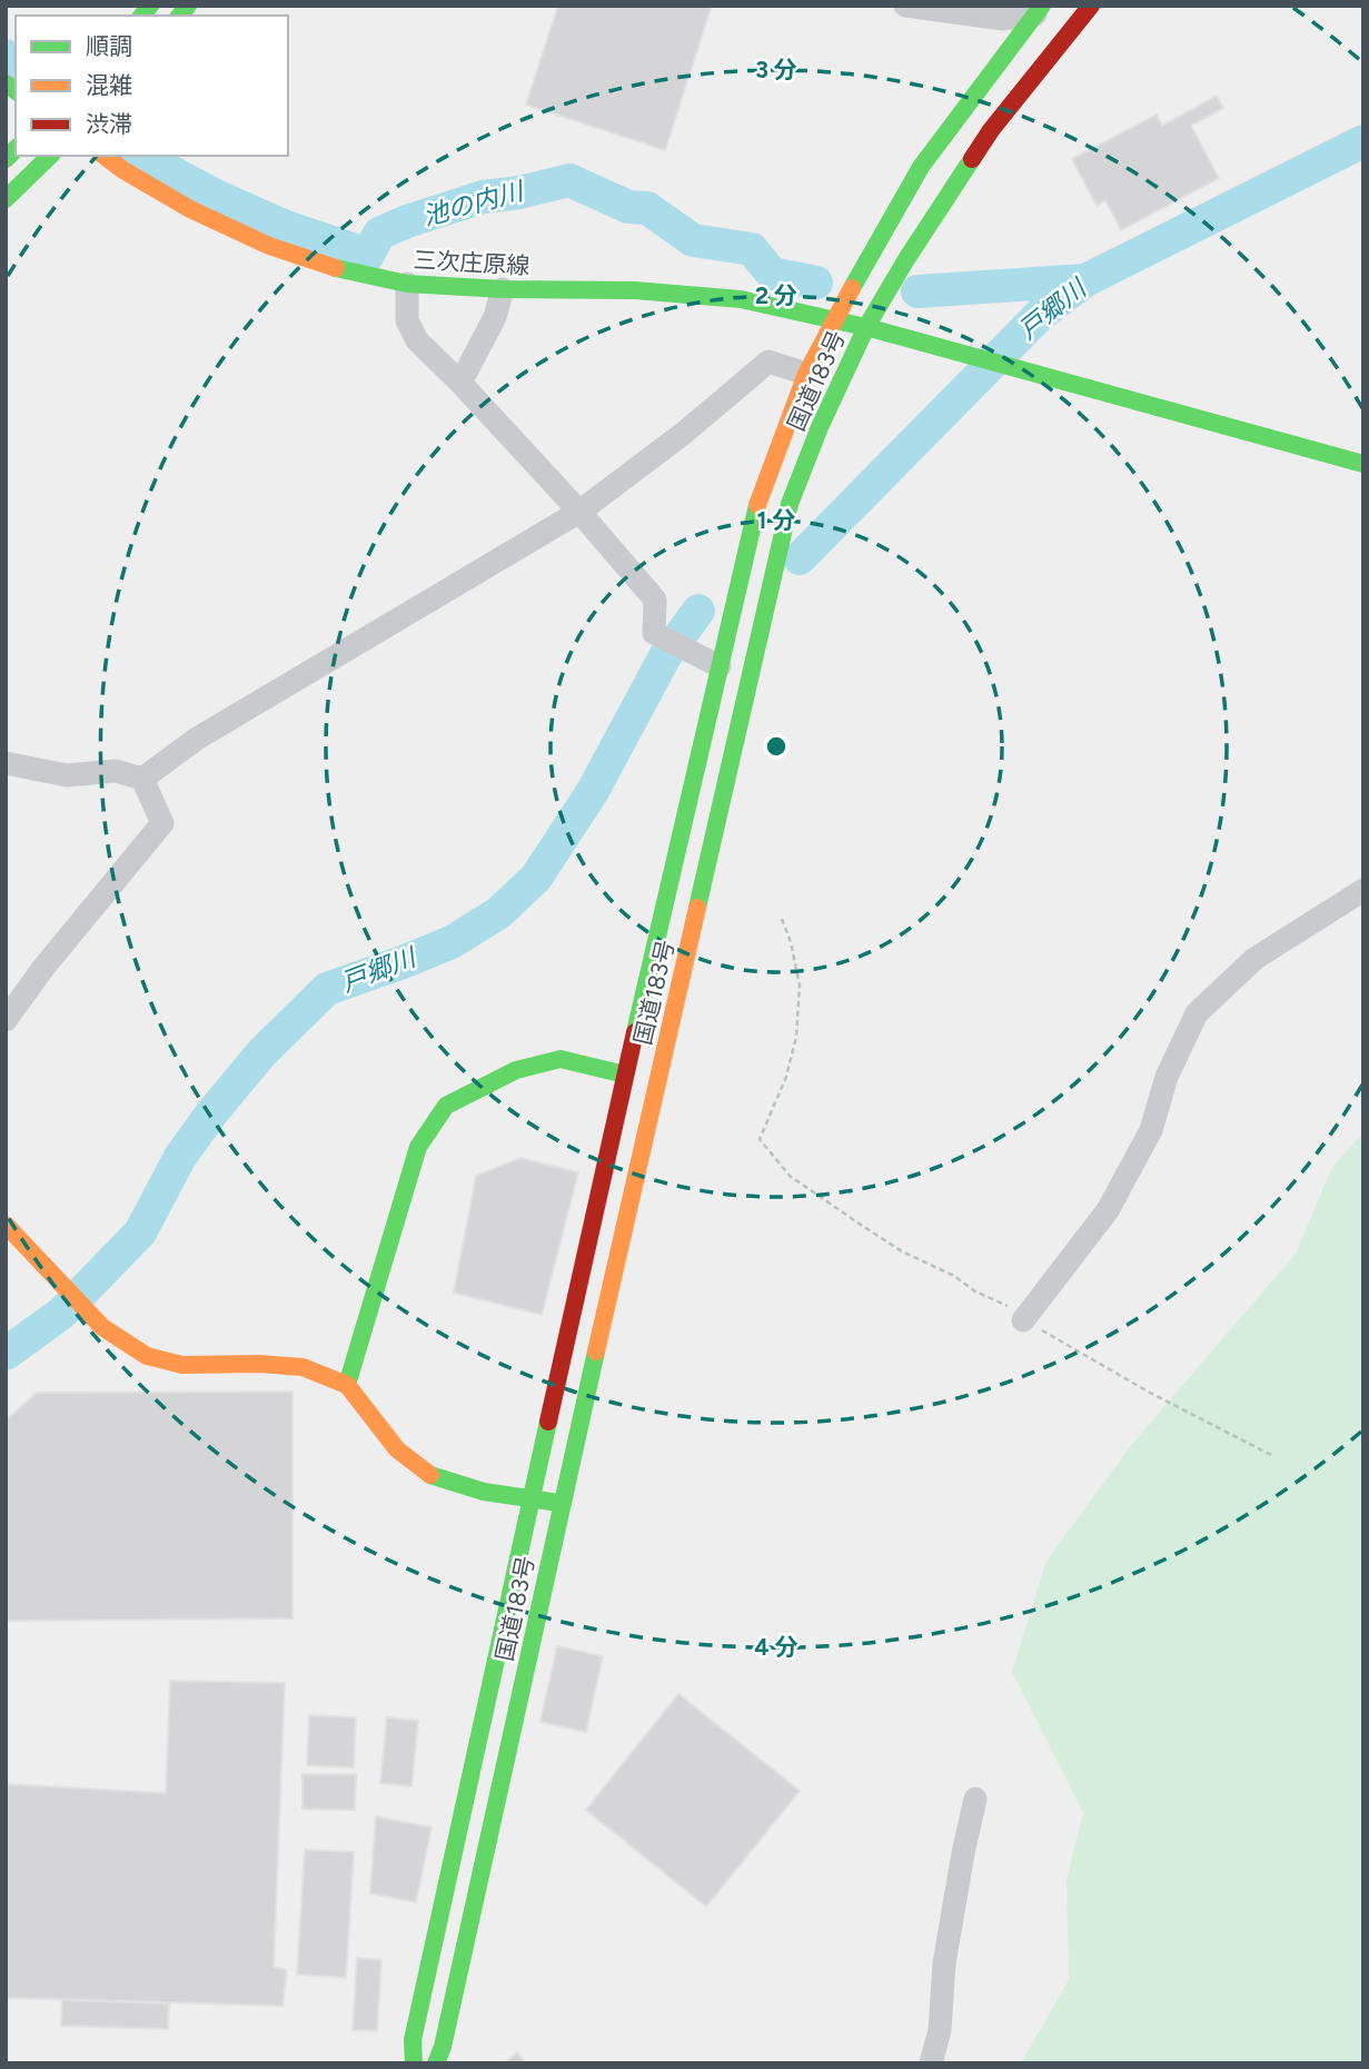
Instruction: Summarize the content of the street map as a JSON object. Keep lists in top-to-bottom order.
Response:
{
  "streets": {
    "main road": ["三次庄原線", "国道183号"]
  },
  "crossings": [
    ["三次庄原線", "国道183号"]
  ],
  "water": ["池の内川", "戸郷川"],
  "legend": ["順調", "混雑", "渋滞"],
  "rings": [
    "3 分",
    "2 分",
    "1 分",
    "4 分"
  ]
}
